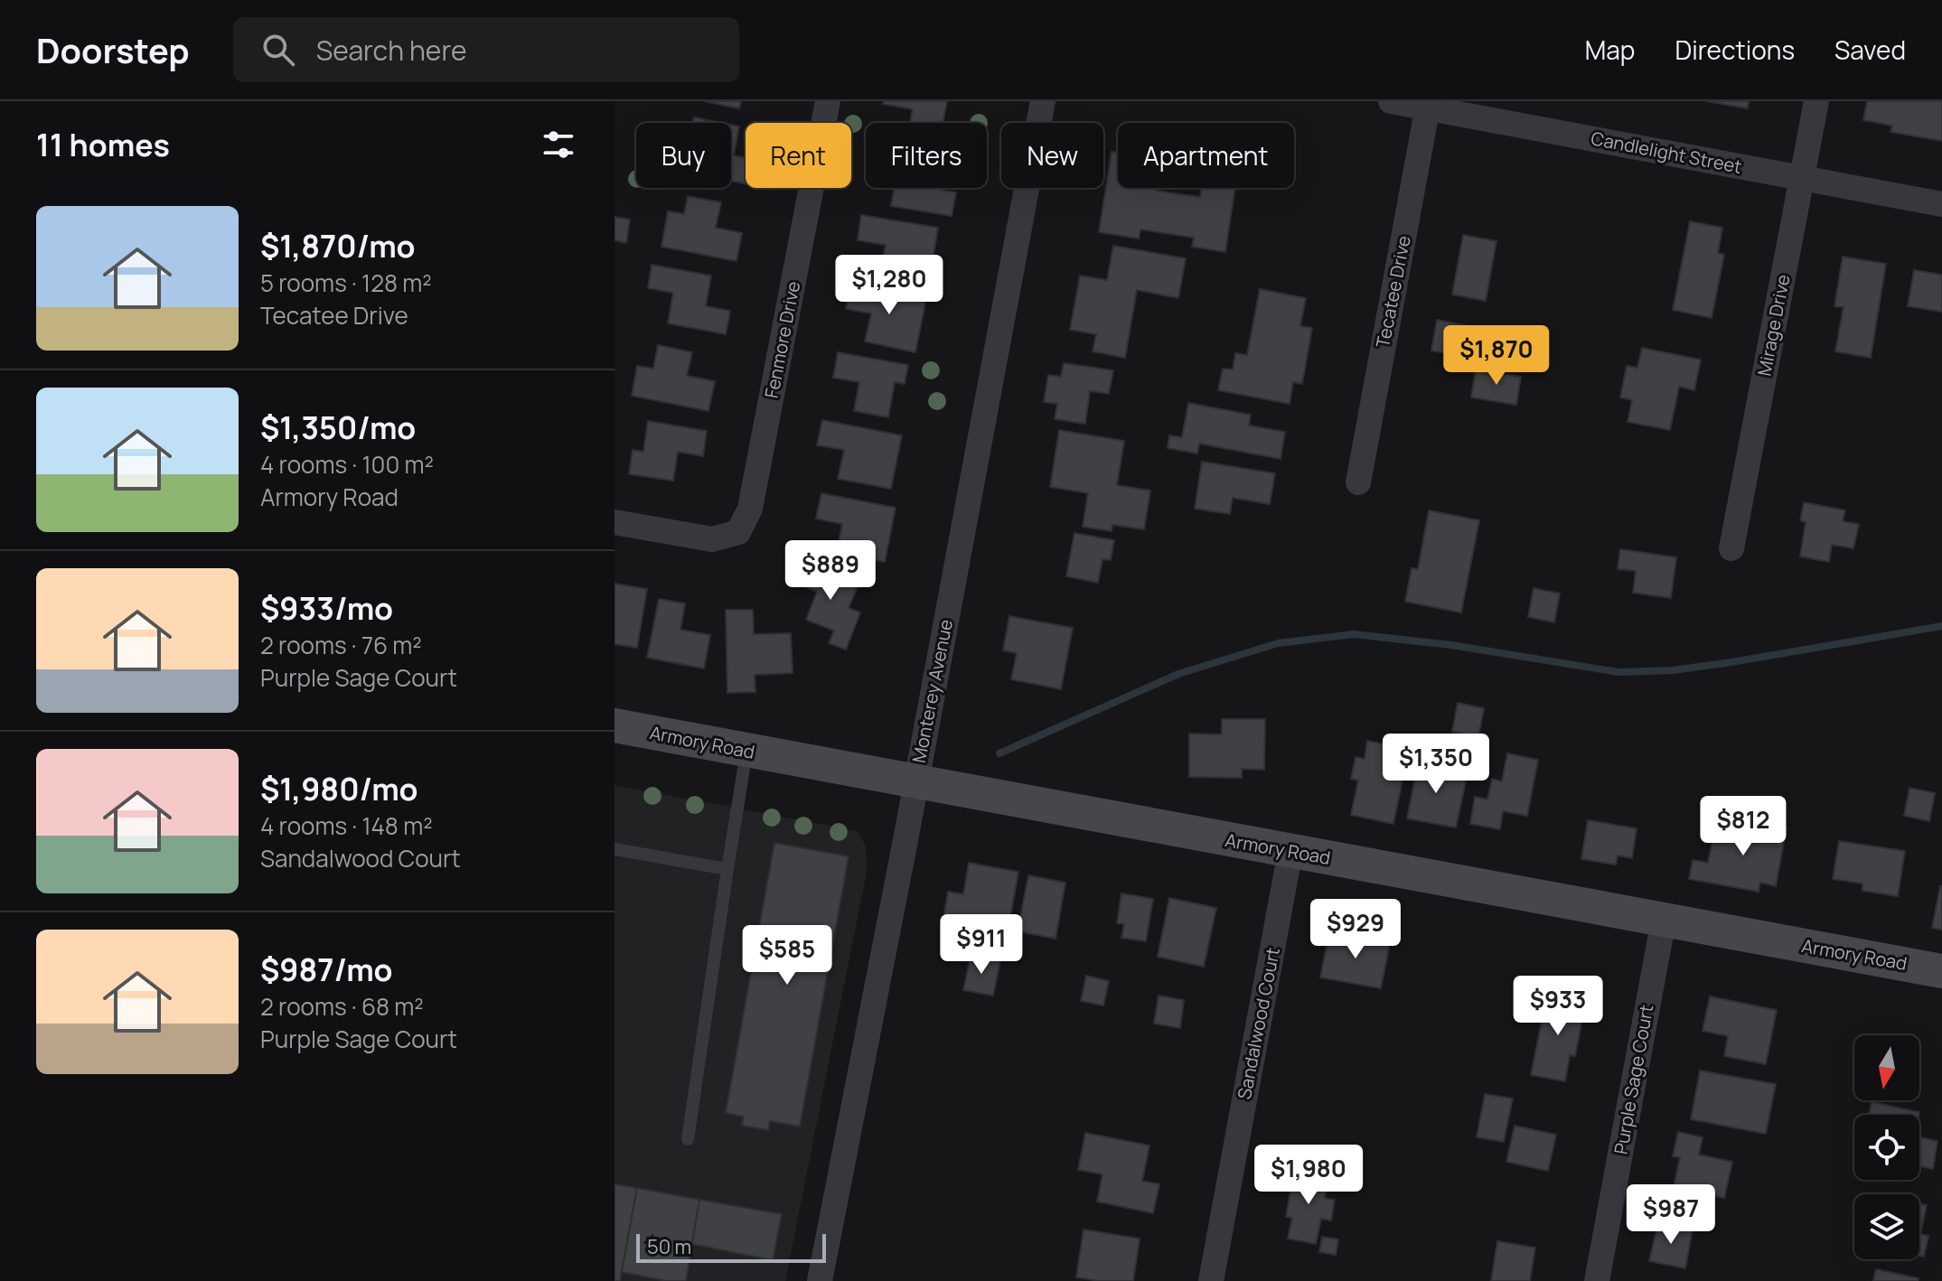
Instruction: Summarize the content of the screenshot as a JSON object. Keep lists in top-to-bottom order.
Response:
{
  "streets": {
    "main road": ["Armory Road"],
    "street": [
      "Candlelight Street",
      "Tecatee Drive",
      "Mirage Drive",
      "Fenmore Drive",
      "Monterey Avenue",
      "Sandalwood Court",
      "Purple Sage Court"
    ]
  },
  "crossings": [
    ["Candlelight Street", "Tecatee Drive"],
    ["Candlelight Street", "Mirage Drive"],
    ["Monterey Avenue", "Armory Road"],
    ["Armory Road", "Sandalwood Court"],
    ["Armory Road", "Purple Sage Court"]
  ],
  "scale_bar": "50 m",
  "north": "bottom",
  "page": {
    "header": "Doorstep",
    "search": "Search here",
    "nav": ["Map", "Directions", "Saved"],
    "heading": "11 homes",
    "chip": [
      "Buy",
      "Rent",
      "Filters",
      "New",
      "Apartment"
    ],
    "list": [
      {
        "name": "$1,870/mo",
        "note": "5 rooms · 128 m² · Tecatee Drive"
      },
      {
        "name": "$1,350/mo",
        "note": "4 rooms · 100 m² · Armory Road"
      },
      {
        "name": "$933/mo",
        "note": "2 rooms · 76 m² · Purple Sage Court"
      },
      {
        "name": "$1,980/mo",
        "note": "4 rooms · 148 m² · Sandalwood Court"
      },
      {
        "name": "$987/mo",
        "note": "2 rooms · 68 m² · Purple Sage Court"
      }
    ],
    "price": [
      "$1,280",
      "$1,870",
      "$889",
      "$1,350",
      "$812",
      "$929",
      "$911",
      "$585",
      "$933",
      "$1,980",
      "$987"
    ],
    "scale": "50 m"
  }
}
